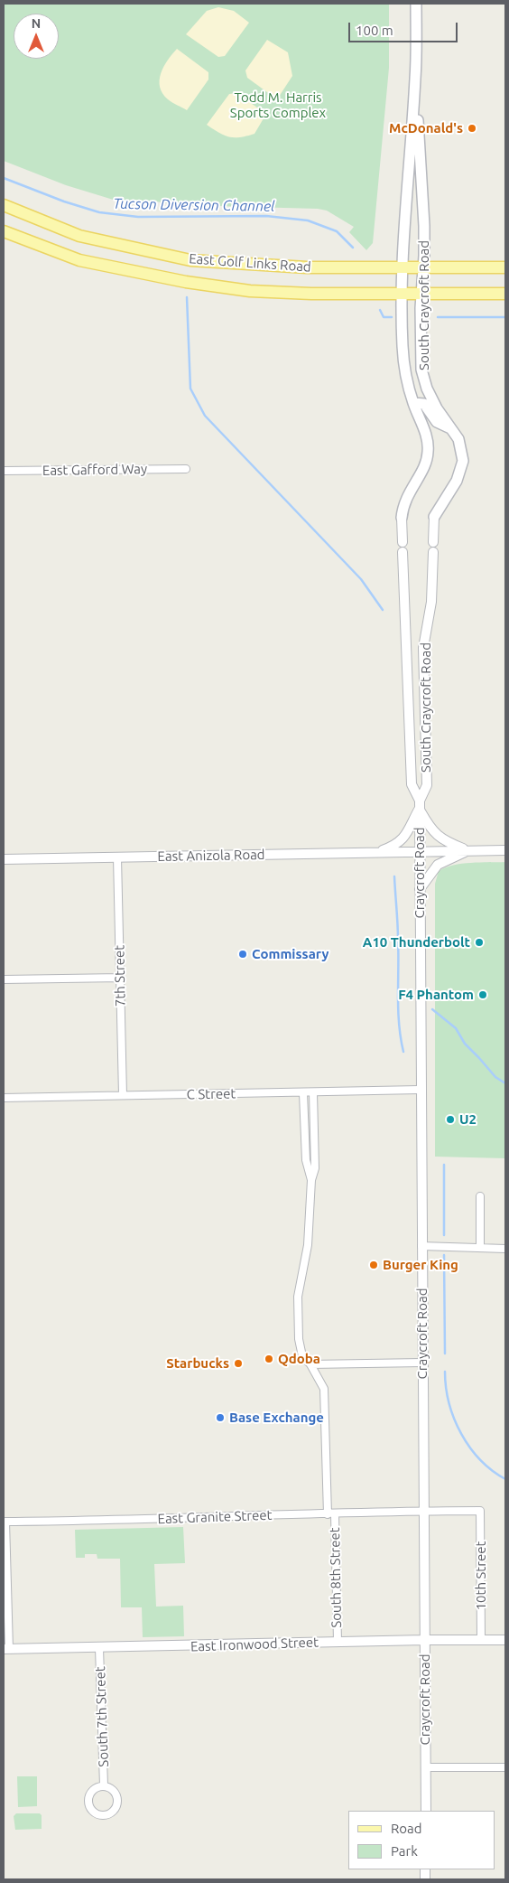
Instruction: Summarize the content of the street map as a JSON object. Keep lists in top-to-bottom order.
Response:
{
  "streets": {
    "main road": ["East Golf Links Road", "South Craycroft Road"],
    "street": [
      "East Gafford Way",
      "East Anizola Road",
      "Craycroft Road",
      "7th Street",
      "C Street",
      "East Granite Street",
      "10th Street",
      "South 8th Street",
      "East Ironwood Street",
      "South 7th Street"
    ]
  },
  "crossings": [
    ["East Golf Links Road", "South Craycroft Road"],
    ["South Craycroft Road", "Craycroft Road"],
    ["East Anizola Road", "Craycroft Road"],
    ["East Anizola Road", "7th Street"],
    ["Craycroft Road", "C Street"],
    ["Craycroft Road", "East Granite Street"],
    ["Craycroft Road", "East Ironwood Street"],
    ["7th Street", "C Street"],
    ["East Granite Street", "10th Street"],
    ["East Granite Street", "South 8th Street"],
    ["East Granite Street", "East Ironwood Street"],
    ["10th Street", "East Ironwood Street"],
    ["South 8th Street", "East Ironwood Street"],
    ["East Ironwood Street", "South 7th Street"]
  ],
  "water": ["Tucson Diversion Channel"],
  "parks": ["Todd M. Harris Sports Complex"],
  "places": [
    "McDonald's",
    "A10 Thunderbolt",
    "Commissary",
    "F4 Phantom",
    "U2",
    "Burger King",
    "Qdoba",
    "Starbucks",
    "Base Exchange"
  ],
  "legend": ["Road", "Park"],
  "scale_bar": "100 m",
  "north": "top"
}
